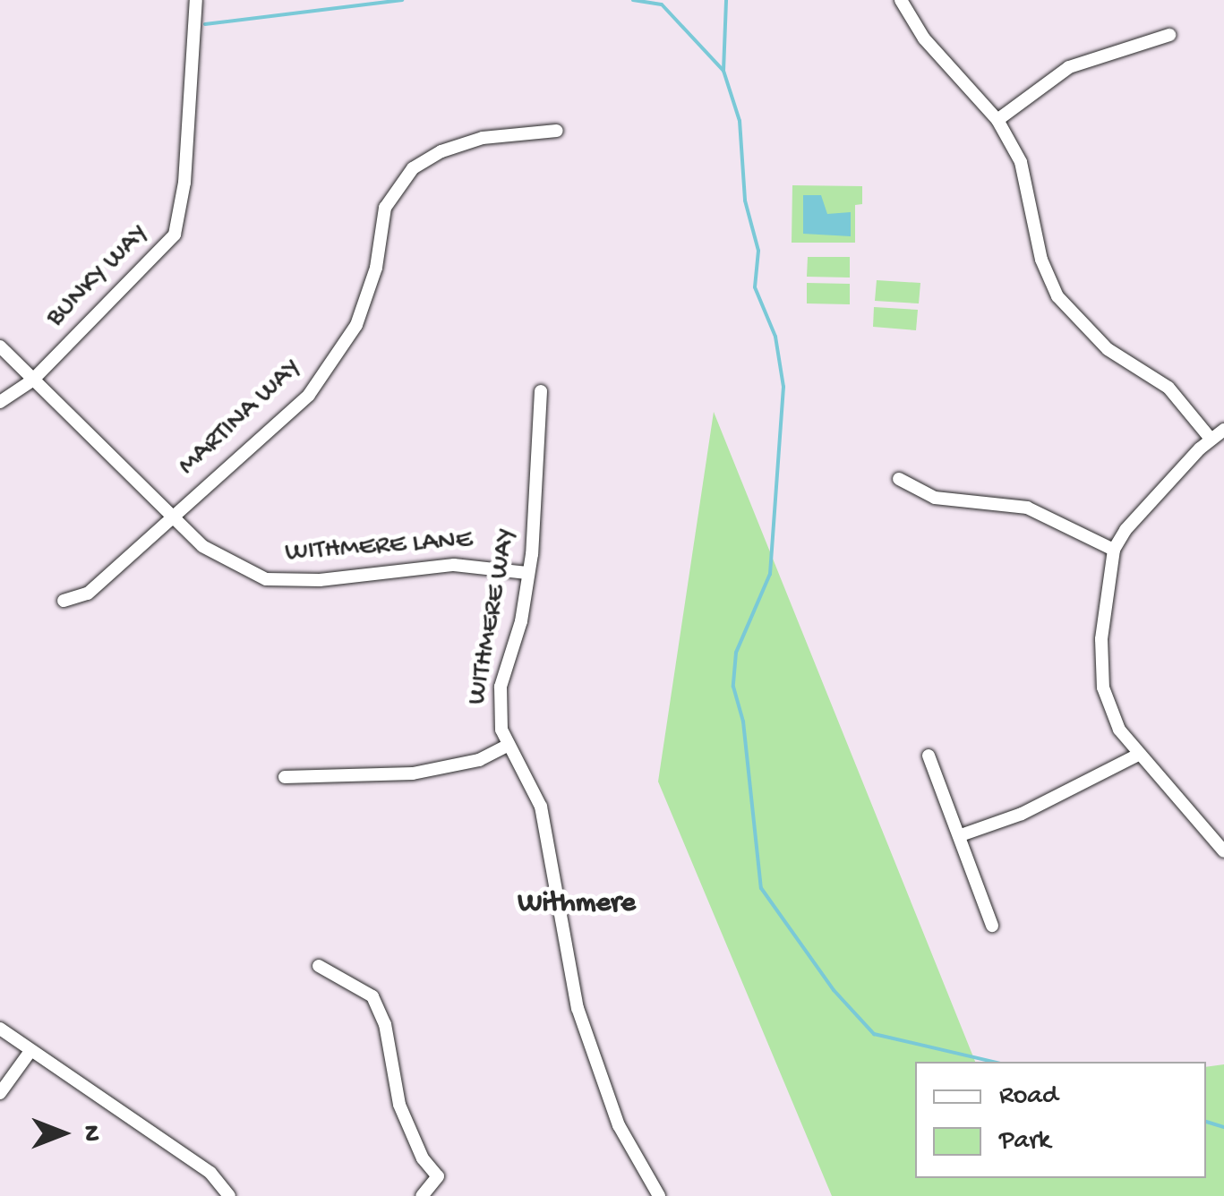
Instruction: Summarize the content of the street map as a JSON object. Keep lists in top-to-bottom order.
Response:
{
  "streets": {
    "street": [
      "BUNKY WAY",
      "MARTINA WAY",
      "WITHMERE LANE",
      "WITHMERE WAY"
    ]
  },
  "crossings": [
    ["BUNKY WAY", "WITHMERE LANE"],
    ["MARTINA WAY", "WITHMERE LANE"],
    ["WITHMERE LANE", "WITHMERE WAY"]
  ],
  "districts": ["Withmere"],
  "legend": ["Road", "Park"],
  "north": "right"
}
